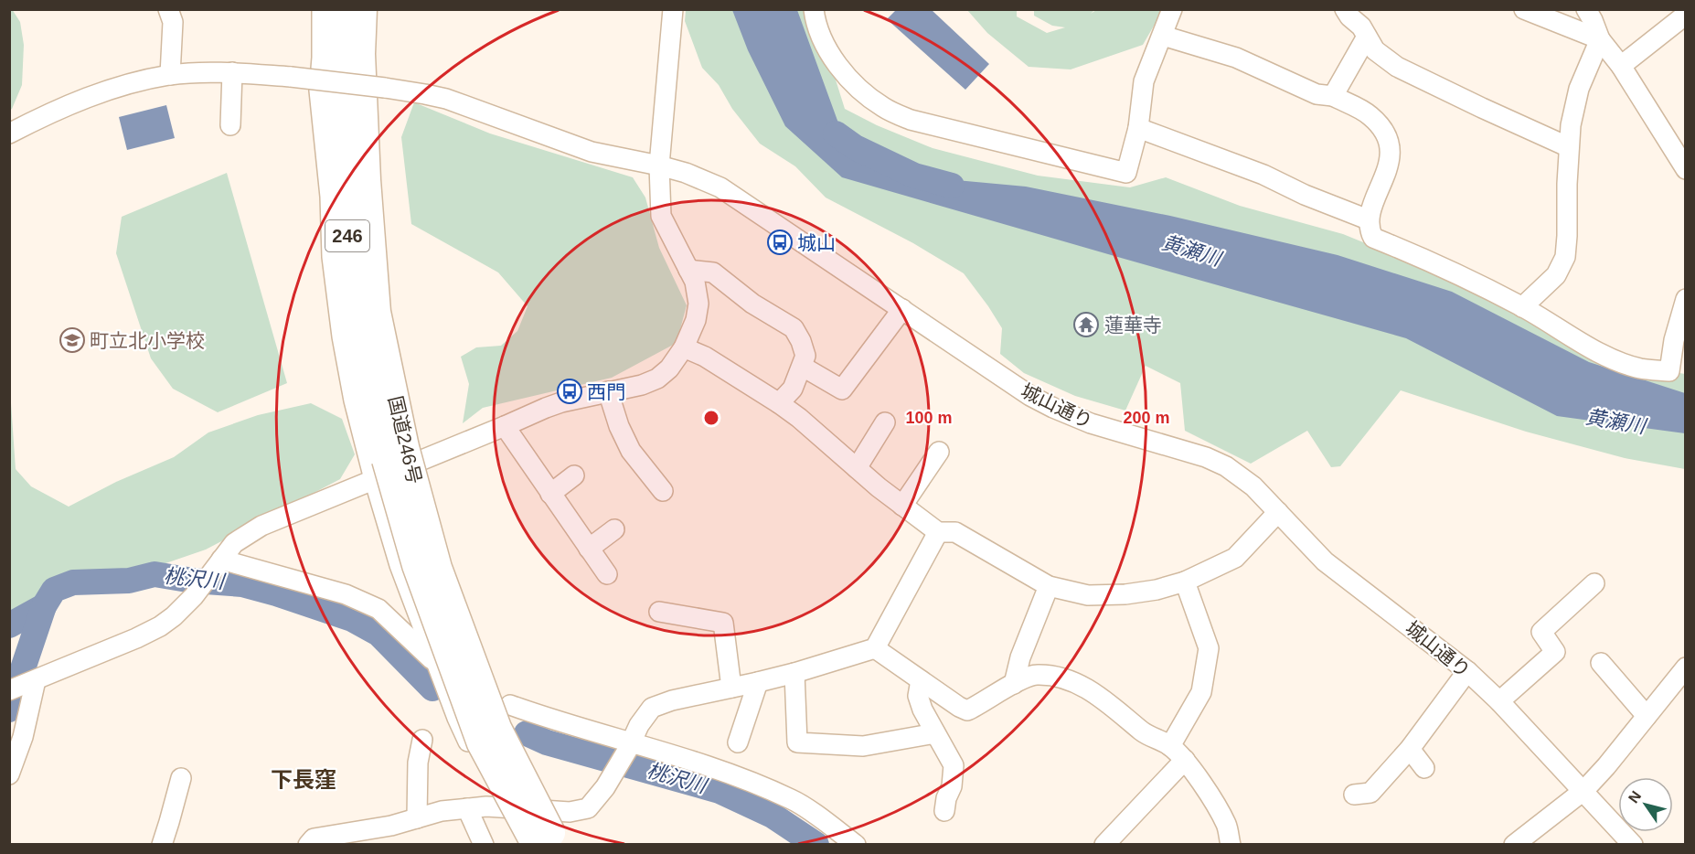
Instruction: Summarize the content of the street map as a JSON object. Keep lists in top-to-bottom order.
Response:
{
  "streets": {
    "highway": ["246", "国道246号"],
    "street": ["城山通り"]
  },
  "districts": ["下長窪"],
  "water": ["黄瀬川", "桃沢川"],
  "places": {
    "bus stop": ["城山", "西門"],
    "temple": ["蓮華寺"],
    "school or university": ["町立北小学校"]
  },
  "north": "top left",
  "rings": ["100 m", "200 m"]
}
